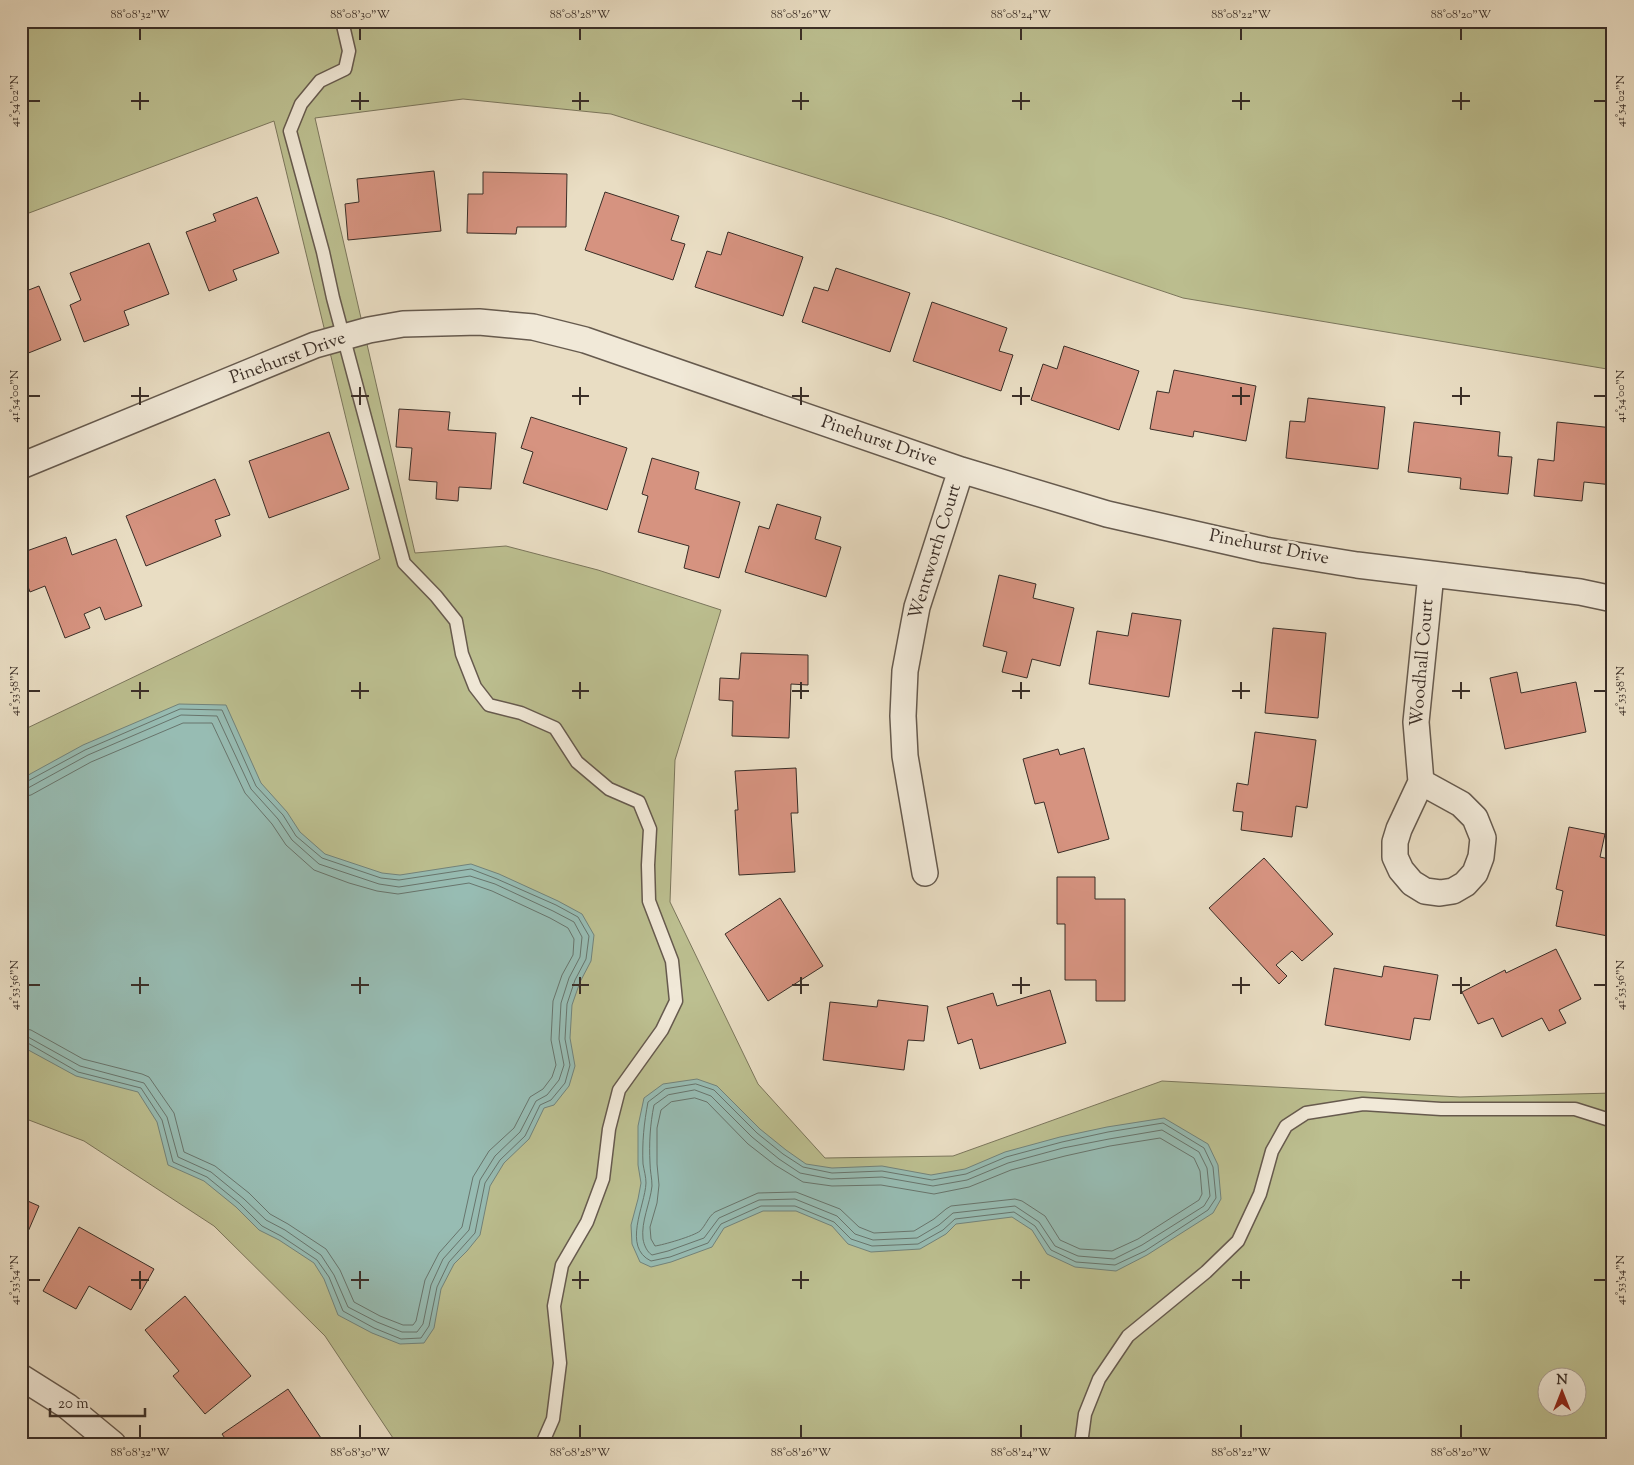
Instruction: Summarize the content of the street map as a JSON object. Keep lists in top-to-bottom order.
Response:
{
  "streets": {
    "street": ["Pinehurst Drive", "Wentworth Court", "Woodhall Court"]
  },
  "crossings": [
    ["Pinehurst Drive", "Wentworth Court"],
    ["Pinehurst Drive", "Woodhall Court"]
  ],
  "scale_bar": "20 m",
  "north": "top",
  "coordinates": [
    "88°08'32\"W",
    "88°08'30\"W",
    "88°08'28\"W",
    "88°08'26\"W",
    "88°08'24\"W",
    "88°08'22\"W",
    "88°08'20\"W",
    "41°54'02\"N",
    "41°54'00\"N",
    "41°53'58\"N",
    "41°53'56\"N",
    "41°53'54\"N"
  ]
}
